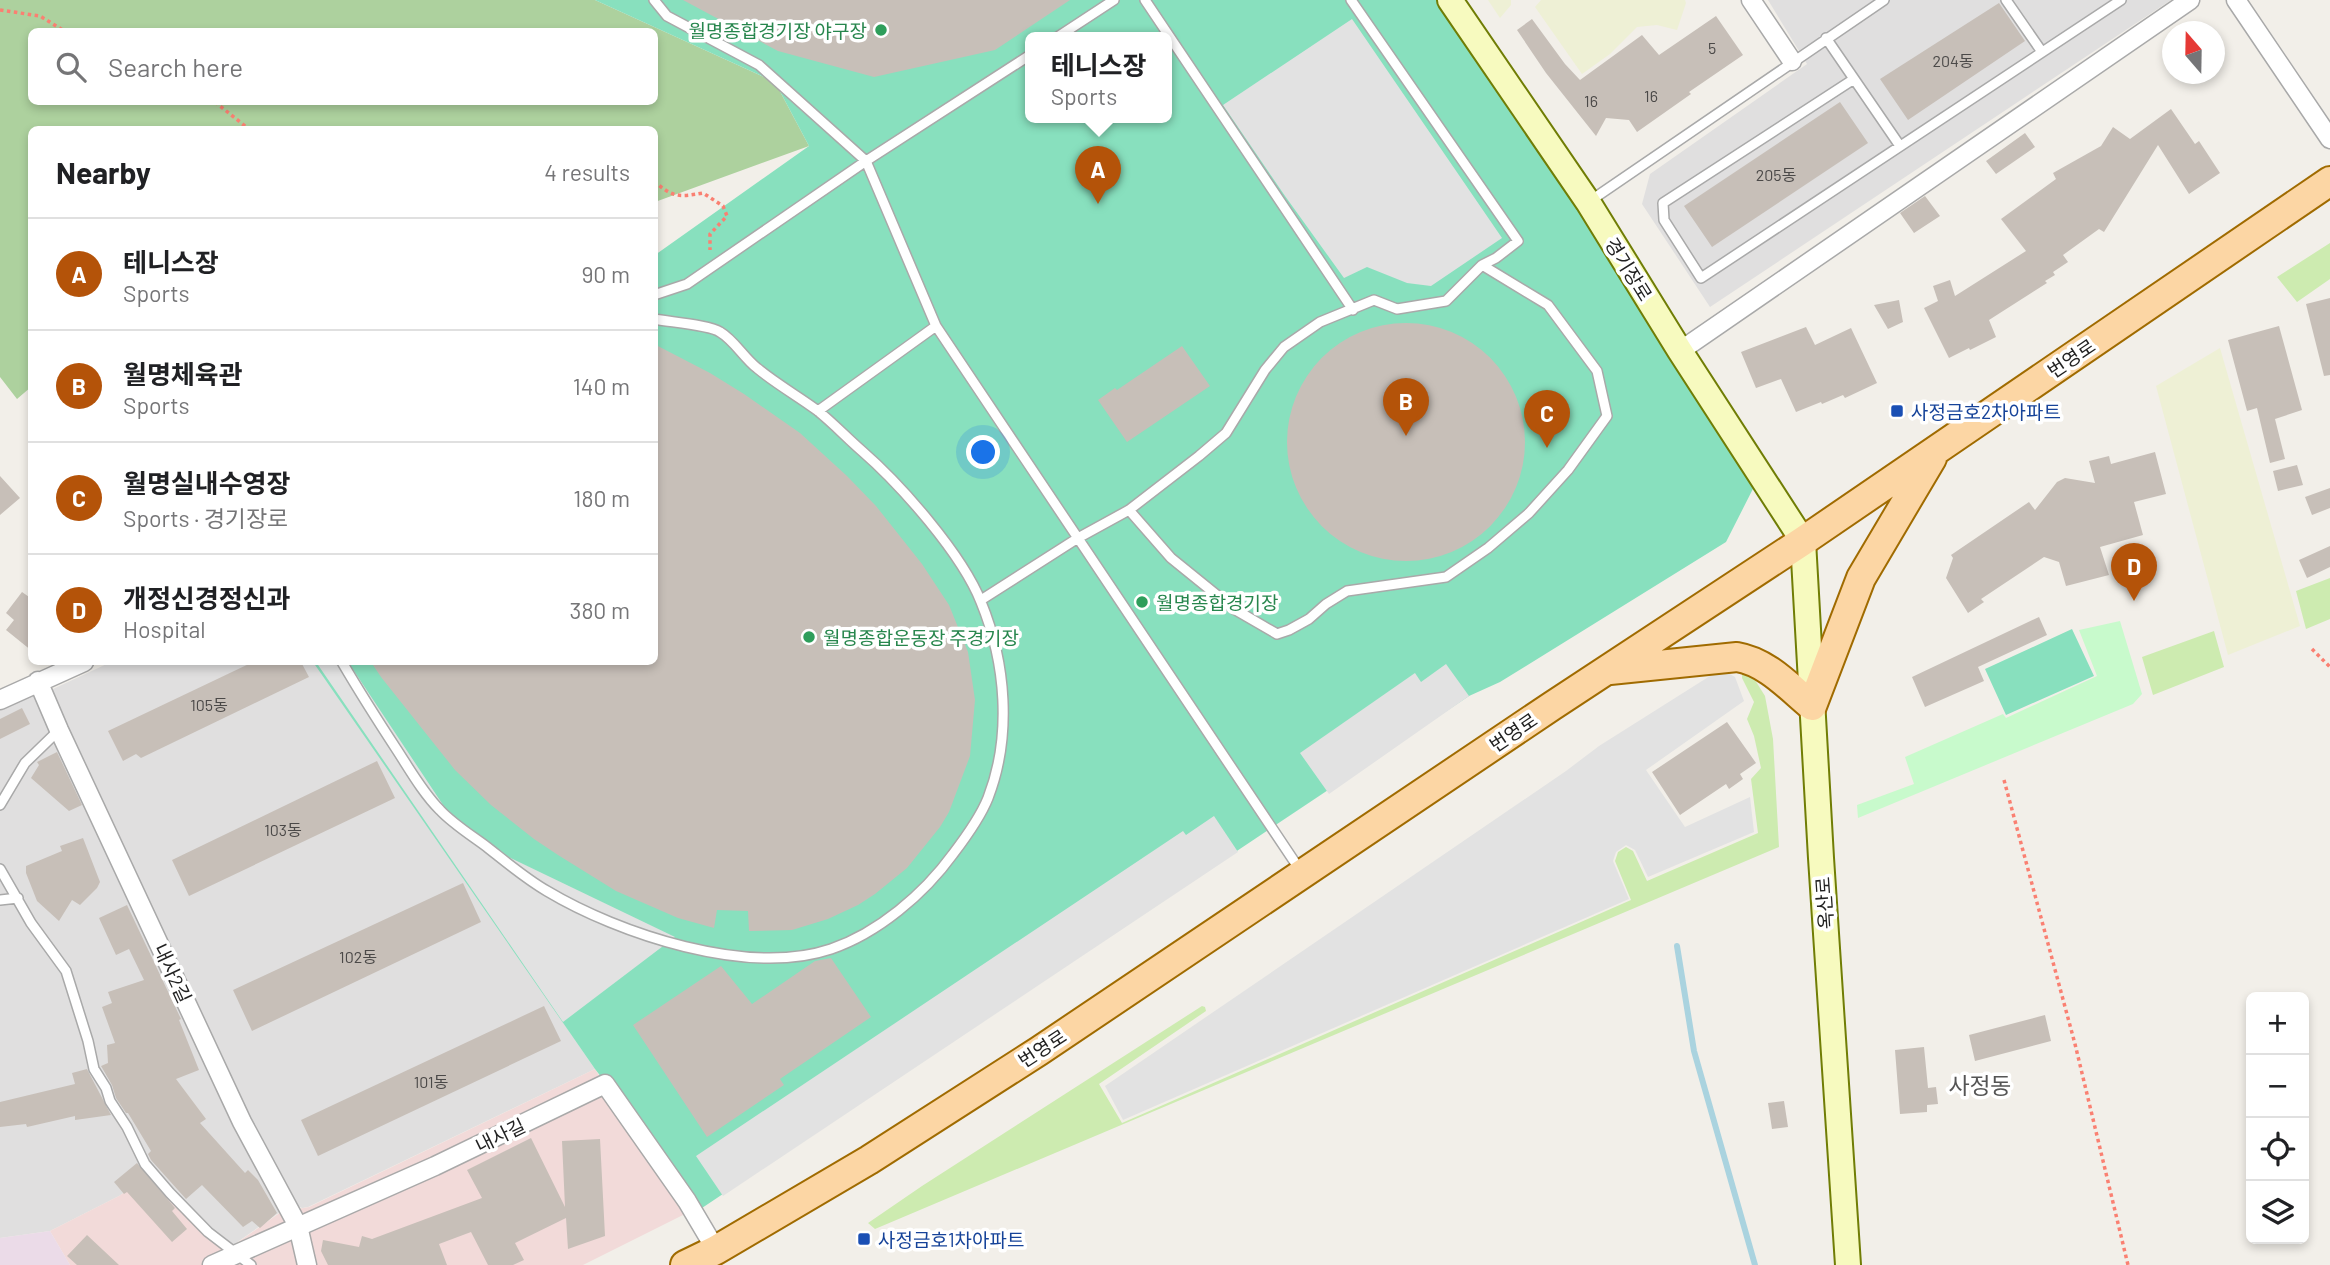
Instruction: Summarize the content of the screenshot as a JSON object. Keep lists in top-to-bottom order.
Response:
{
  "streets": {
    "main road": ["경기장로", "번영로", "옥산로"],
    "street": ["내사2길", "내사길"]
  },
  "crossings": [
    ["경기장로", "번영로"],
    ["경기장로", "옥산로"],
    ["번영로", "옥산로"],
    ["번영로", "내사길"],
    ["내사2길", "내사길"]
  ],
  "districts": ["사정동"],
  "places": {
    "other": ["월명종합경기장 야구장", "월명종합경기장", "월명종합운동장 주경기장"],
    "transit": ["사정금호2차아파트", "사정금호1차아파트"]
  },
  "house_numbers": [
    "5",
    "204동",
    "16",
    "16",
    "205동",
    "105동",
    "103동",
    "102동",
    "101동"
  ],
  "north": "top",
  "page": {
    "search": "Search here",
    "popup": ["테니스장", "Sports"],
    "heading": ["Nearby", "4 results"],
    "pins": [
      "A",
      "B",
      "C",
      "D"
    ],
    "list": [
      {
        "mark": "A",
        "name": "테니스장",
        "note": "Sports",
        "value": "90 m"
      },
      {
        "mark": "B",
        "name": "월명체육관",
        "note": "Sports",
        "value": "140 m"
      },
      {
        "mark": "C",
        "name": "월명실내수영장",
        "note": "Sports · 경기장로",
        "value": "180 m"
      },
      {
        "mark": "D",
        "name": "개정신경정신과",
        "note": "Hospital",
        "value": "380 m"
      }
    ],
    "map_buttons": ["+", "−"]
  }
}
